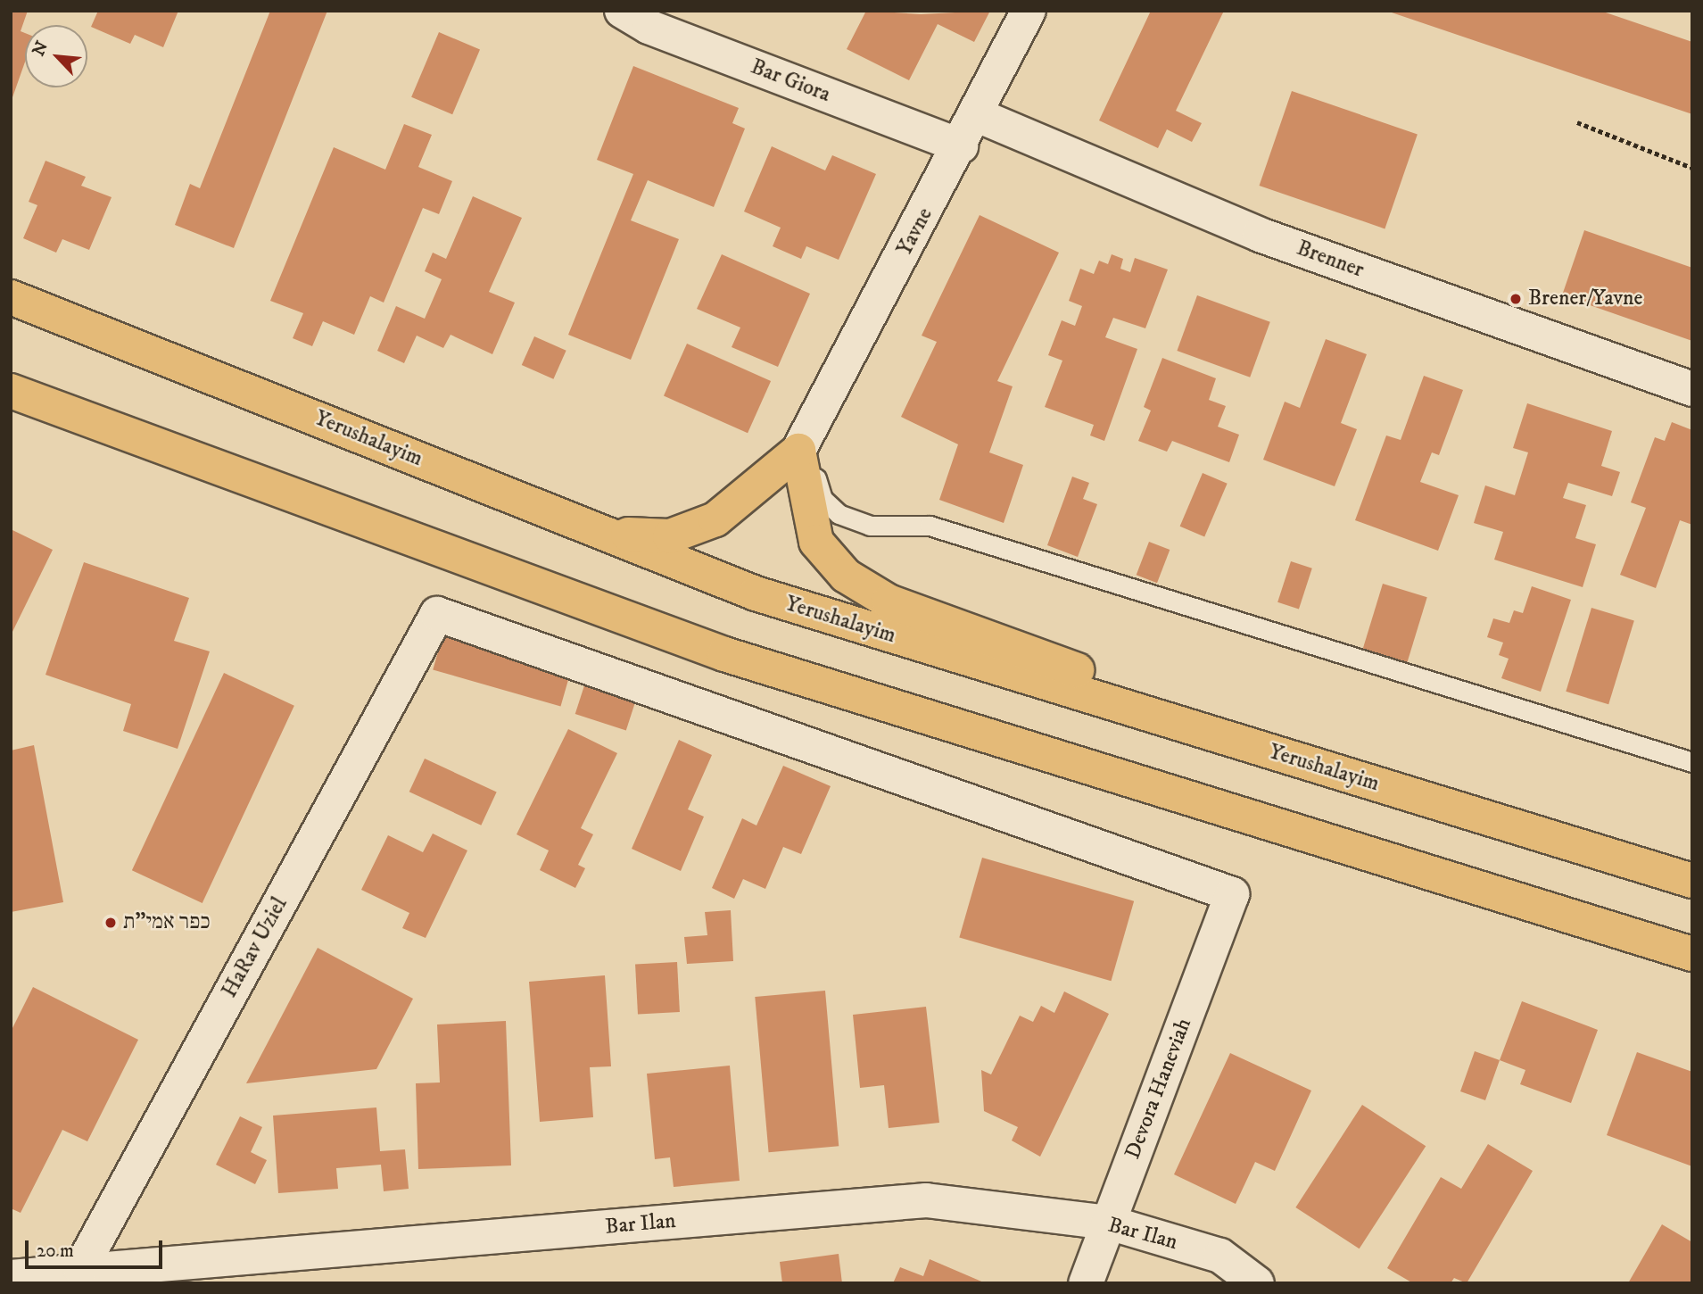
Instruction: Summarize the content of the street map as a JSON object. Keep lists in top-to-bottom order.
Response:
{
  "streets": {
    "highway": ["Yerushalayim"],
    "street": [
      "Bar Giora",
      "Yavne",
      "Brenner",
      "HaRav Uziel",
      "Devora Haneviah",
      "Bar Ilan"
    ]
  },
  "crossings": [
    ["Bar Giora", "Yavne"],
    ["Yavne", "Brenner"],
    ["HaRav Uziel", "Devora Haneviah"],
    ["HaRav Uziel", "Bar Ilan"],
    ["Devora Haneviah", "Bar Ilan"]
  ],
  "places": ["Brener/Yavne", "כפר אמי\"ת"],
  "scale_bar": "20 m",
  "north": "top left"
}
